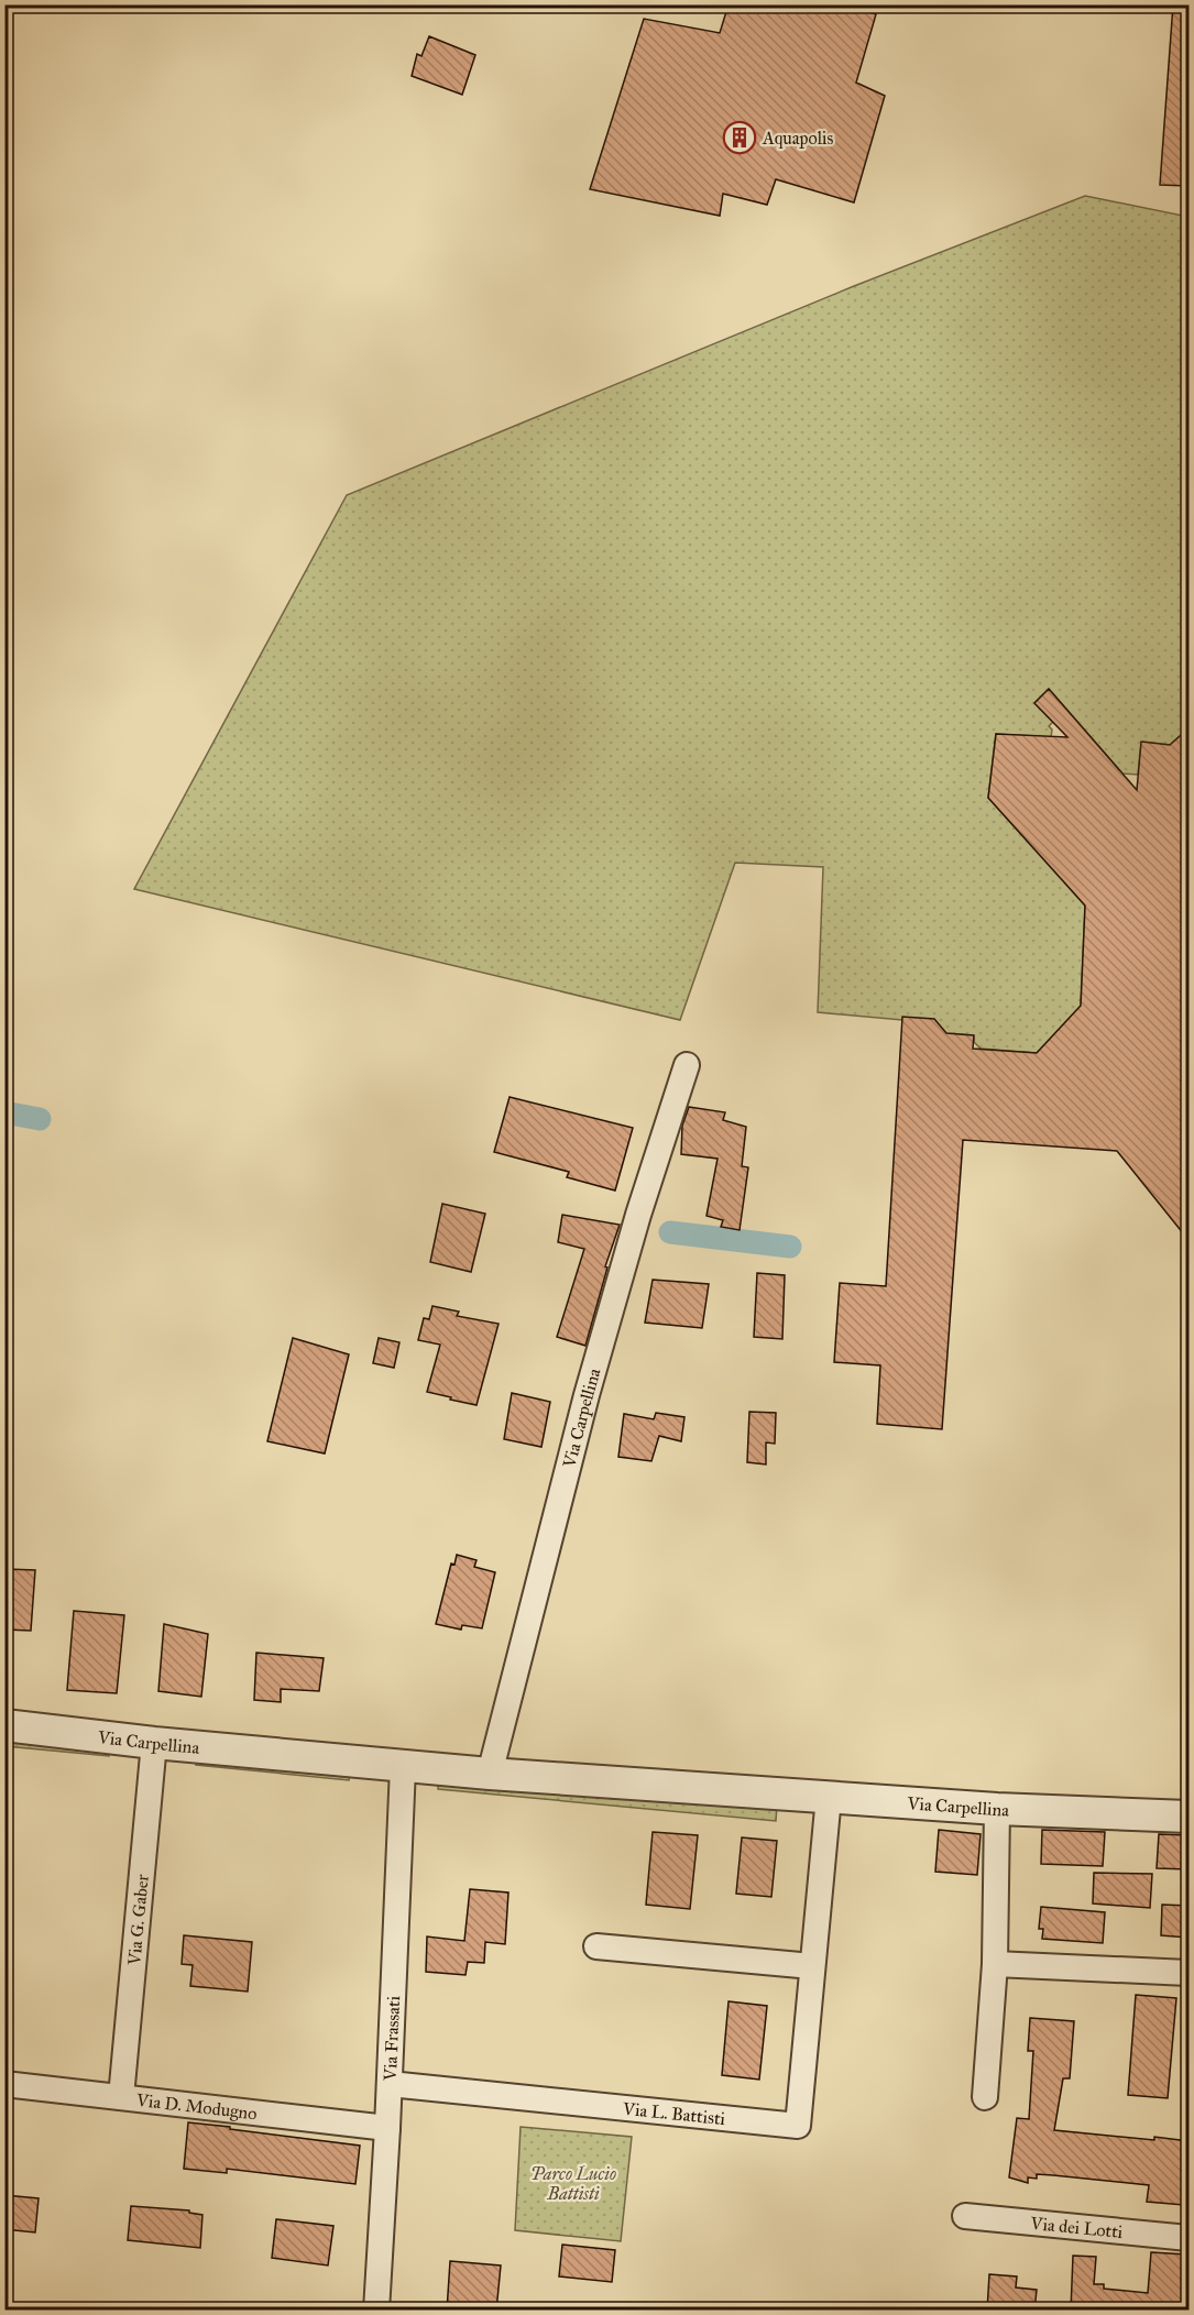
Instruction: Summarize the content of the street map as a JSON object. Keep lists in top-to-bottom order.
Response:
{
  "streets": {
    "street": [
      "Via Carpellina",
      "Via G. Gaber",
      "Via Frassati",
      "Via D. Modugno",
      "Via L. Battisti",
      "Via dei Lotti"
    ]
  },
  "crossings": [
    ["Via Carpellina", "Via G. Gaber"],
    ["Via Carpellina", "Via Frassati"],
    ["Via Carpellina", "Via L. Battisti"],
    ["Via G. Gaber", "Via D. Modugno"],
    ["Via Frassati", "Via D. Modugno"],
    ["Via Frassati", "Via L. Battisti"]
  ],
  "parks": ["Parco Lucio Battisti"],
  "places": {
    "building": ["Aquapolis"]
  }
}
